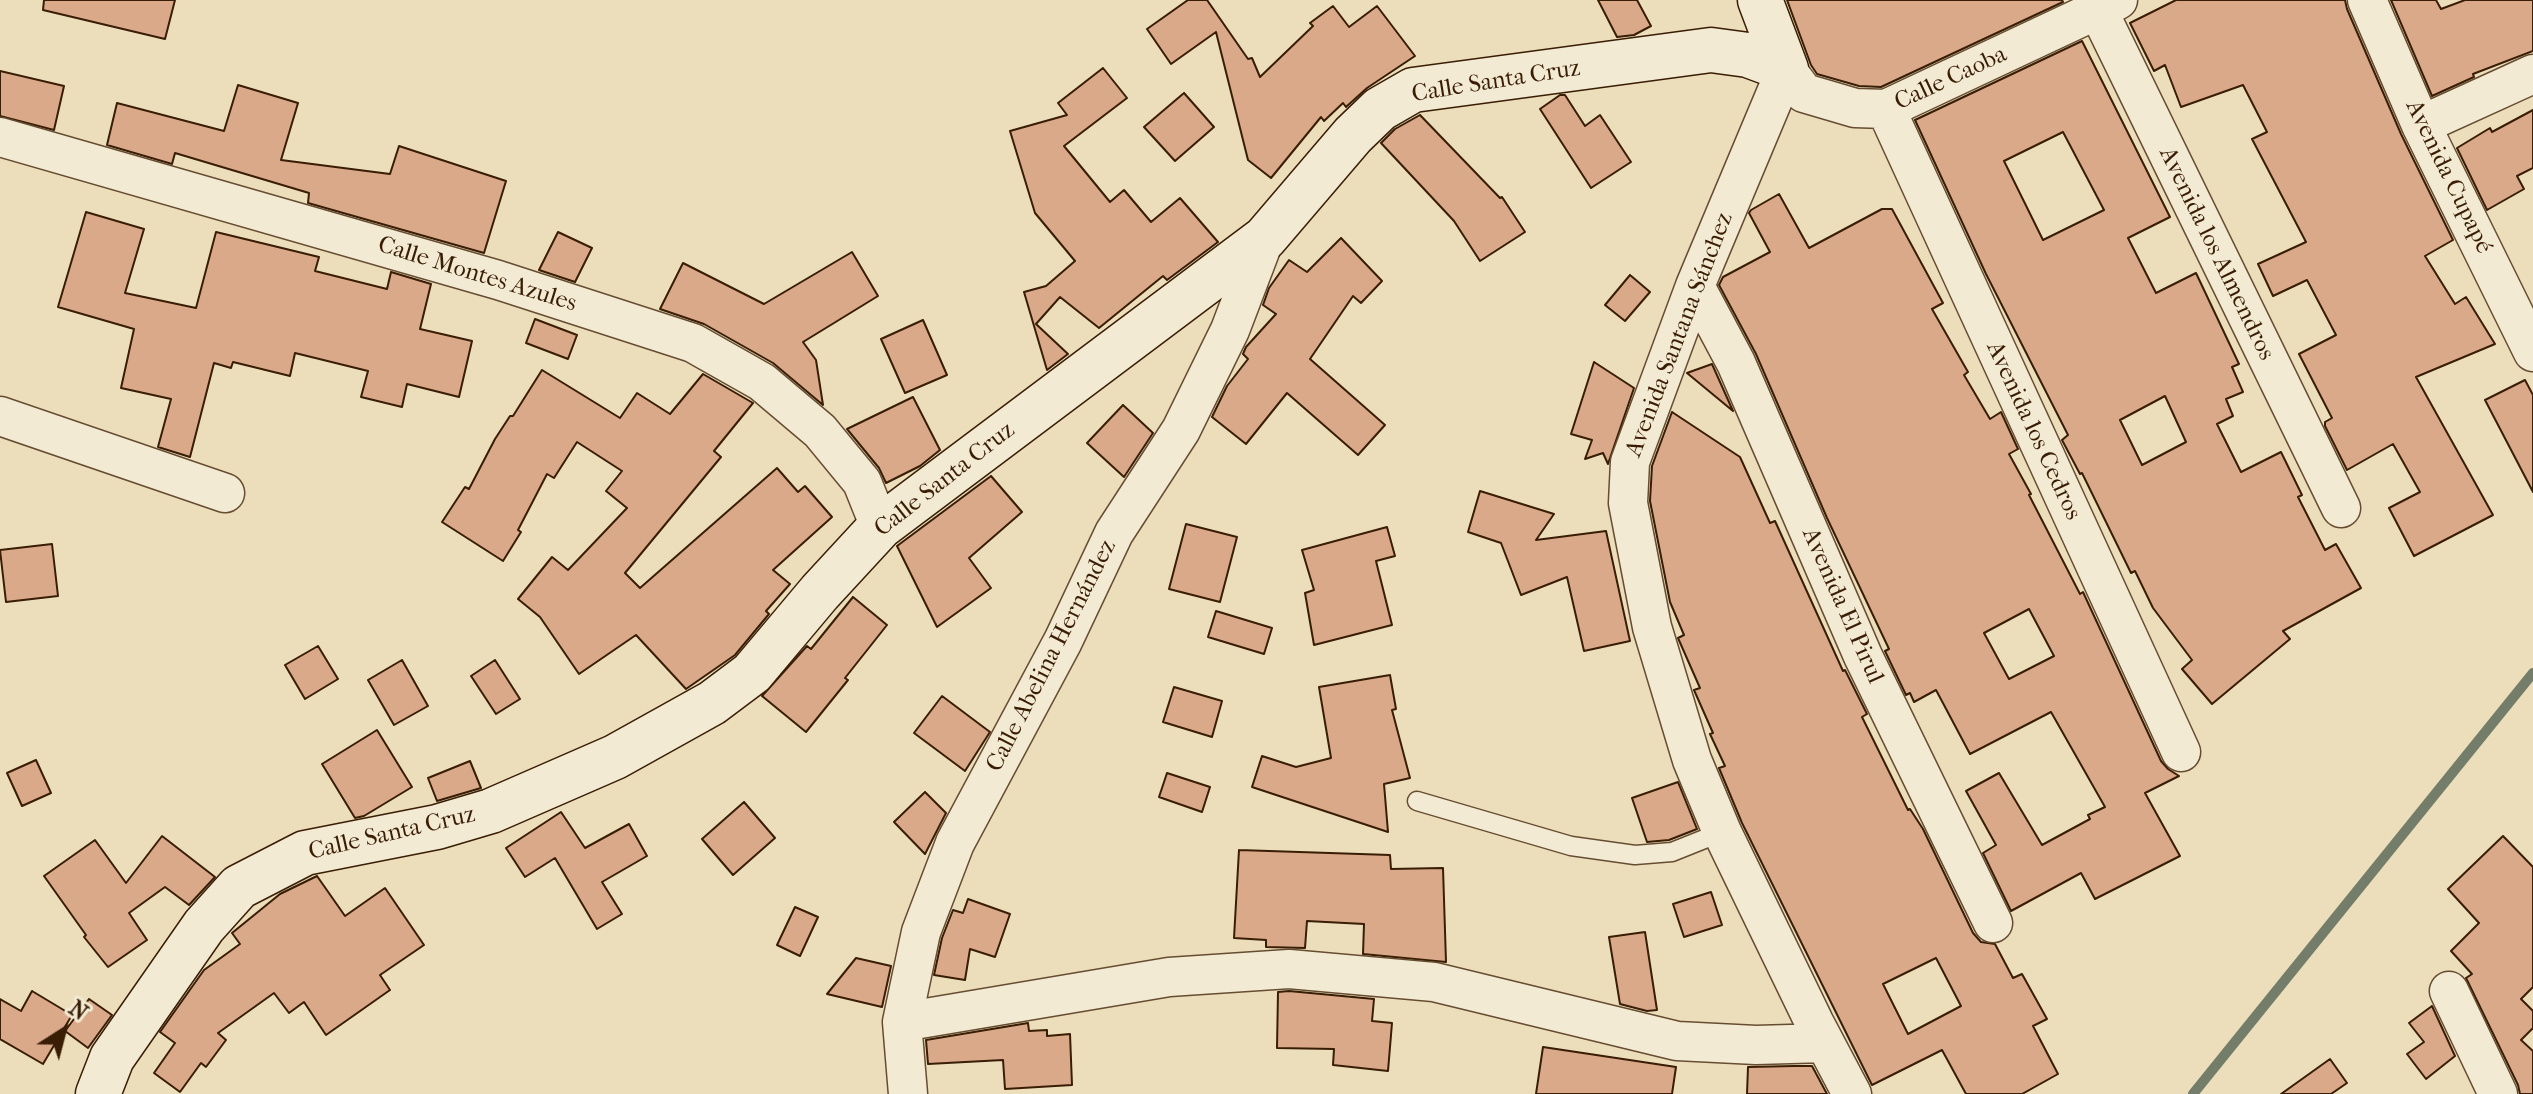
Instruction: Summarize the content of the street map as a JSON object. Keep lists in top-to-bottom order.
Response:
{
  "streets": {
    "street": [
      "Calle Caoba",
      "Calle Santa Cruz",
      "Avenida Cupapé",
      "Avenida los Almendros",
      "Calle Montes Azules",
      "Avenida Santana Sánchez",
      "Avenida los Cedros",
      "Avenida El Pirul",
      "Calle Abelina Hernández"
    ]
  },
  "crossings": [
    ["Calle Caoba", "Calle Santa Cruz"],
    ["Calle Caoba", "Avenida los Almendros"],
    ["Calle Caoba", "Avenida Santana Sánchez"],
    ["Calle Caoba", "Avenida los Cedros"],
    ["Calle Santa Cruz", "Calle Montes Azules"],
    ["Calle Santa Cruz", "Avenida Santana Sánchez"],
    ["Calle Santa Cruz", "Calle Abelina Hernández"],
    ["Avenida Santana Sánchez", "Avenida El Pirul"]
  ],
  "north": "top right"
}
